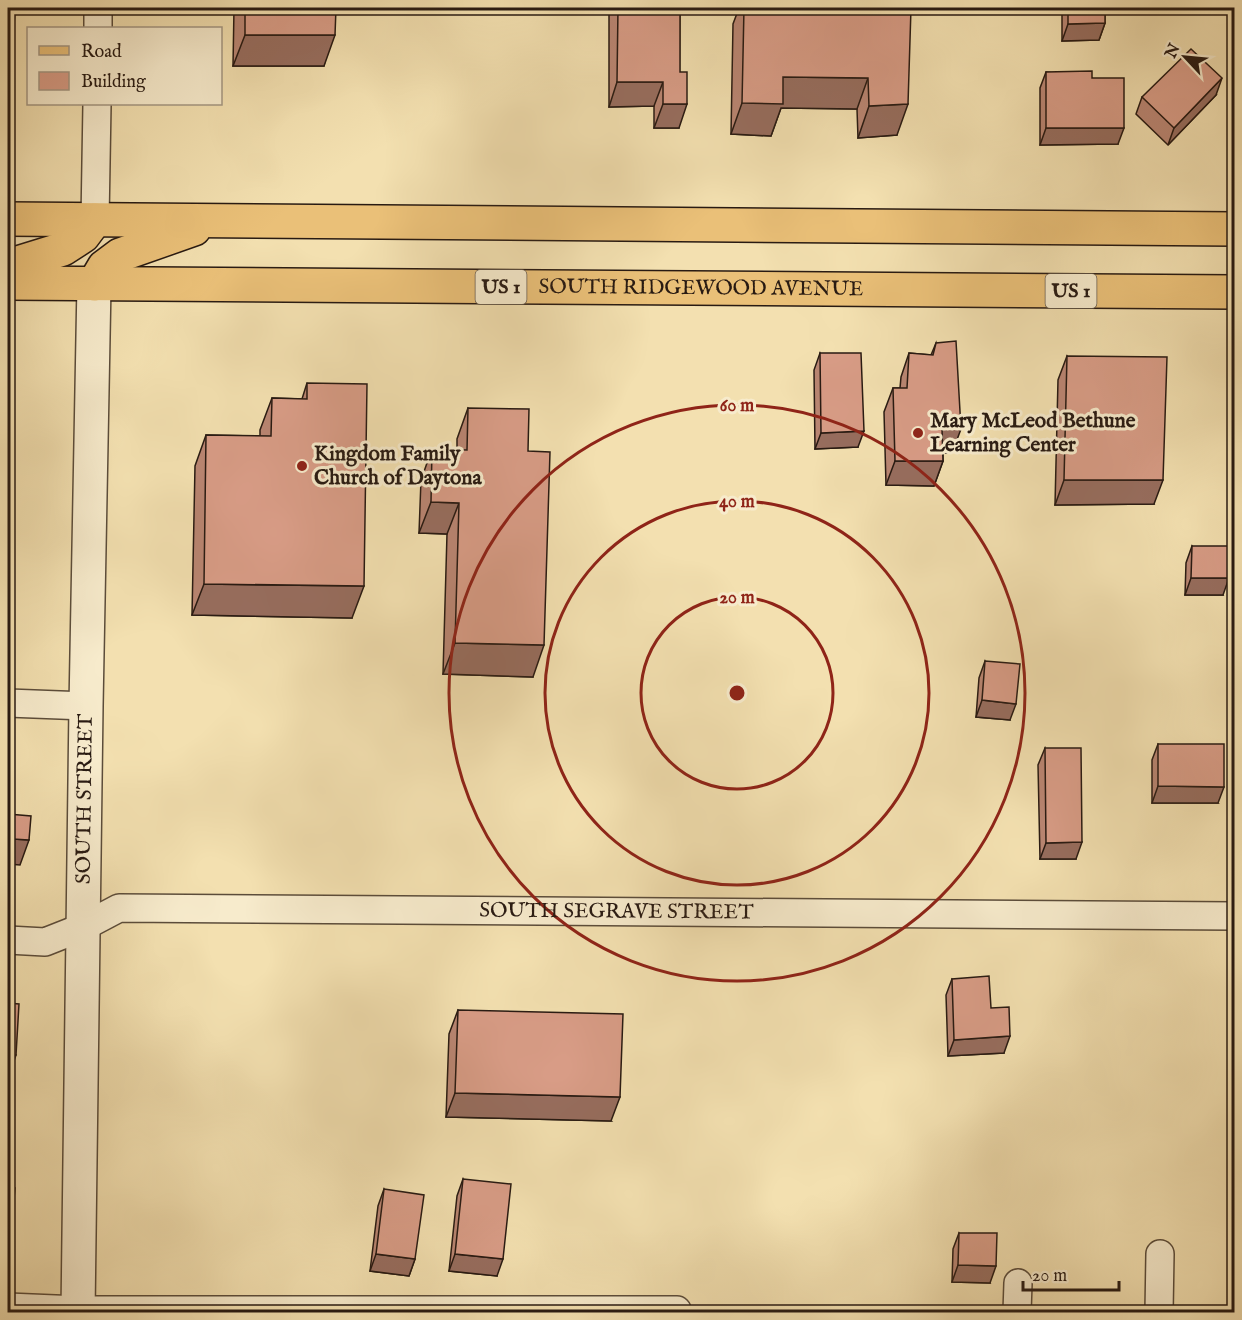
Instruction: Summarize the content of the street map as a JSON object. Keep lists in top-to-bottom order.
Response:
{
  "streets": {
    "main road": ["US 1", "SOUTH RIDGEWOOD AVENUE"],
    "street": ["SOUTH STREET", "SOUTH SEGRAVE STREET"]
  },
  "crossings": [
    ["US 1", "SOUTH RIDGEWOOD AVENUE"],
    ["US 1", "SOUTH STREET"],
    ["SOUTH RIDGEWOOD AVENUE", "SOUTH STREET"],
    ["SOUTH STREET", "SOUTH SEGRAVE STREET"]
  ],
  "places": ["Mary McLeod Bethune Learning Center", "Kingdom Family Church of Daytona"],
  "legend": ["Road", "Building"],
  "scale_bar": "20 m",
  "north": "top left",
  "rings": ["60 m", "40 m", "20 m"]
}
